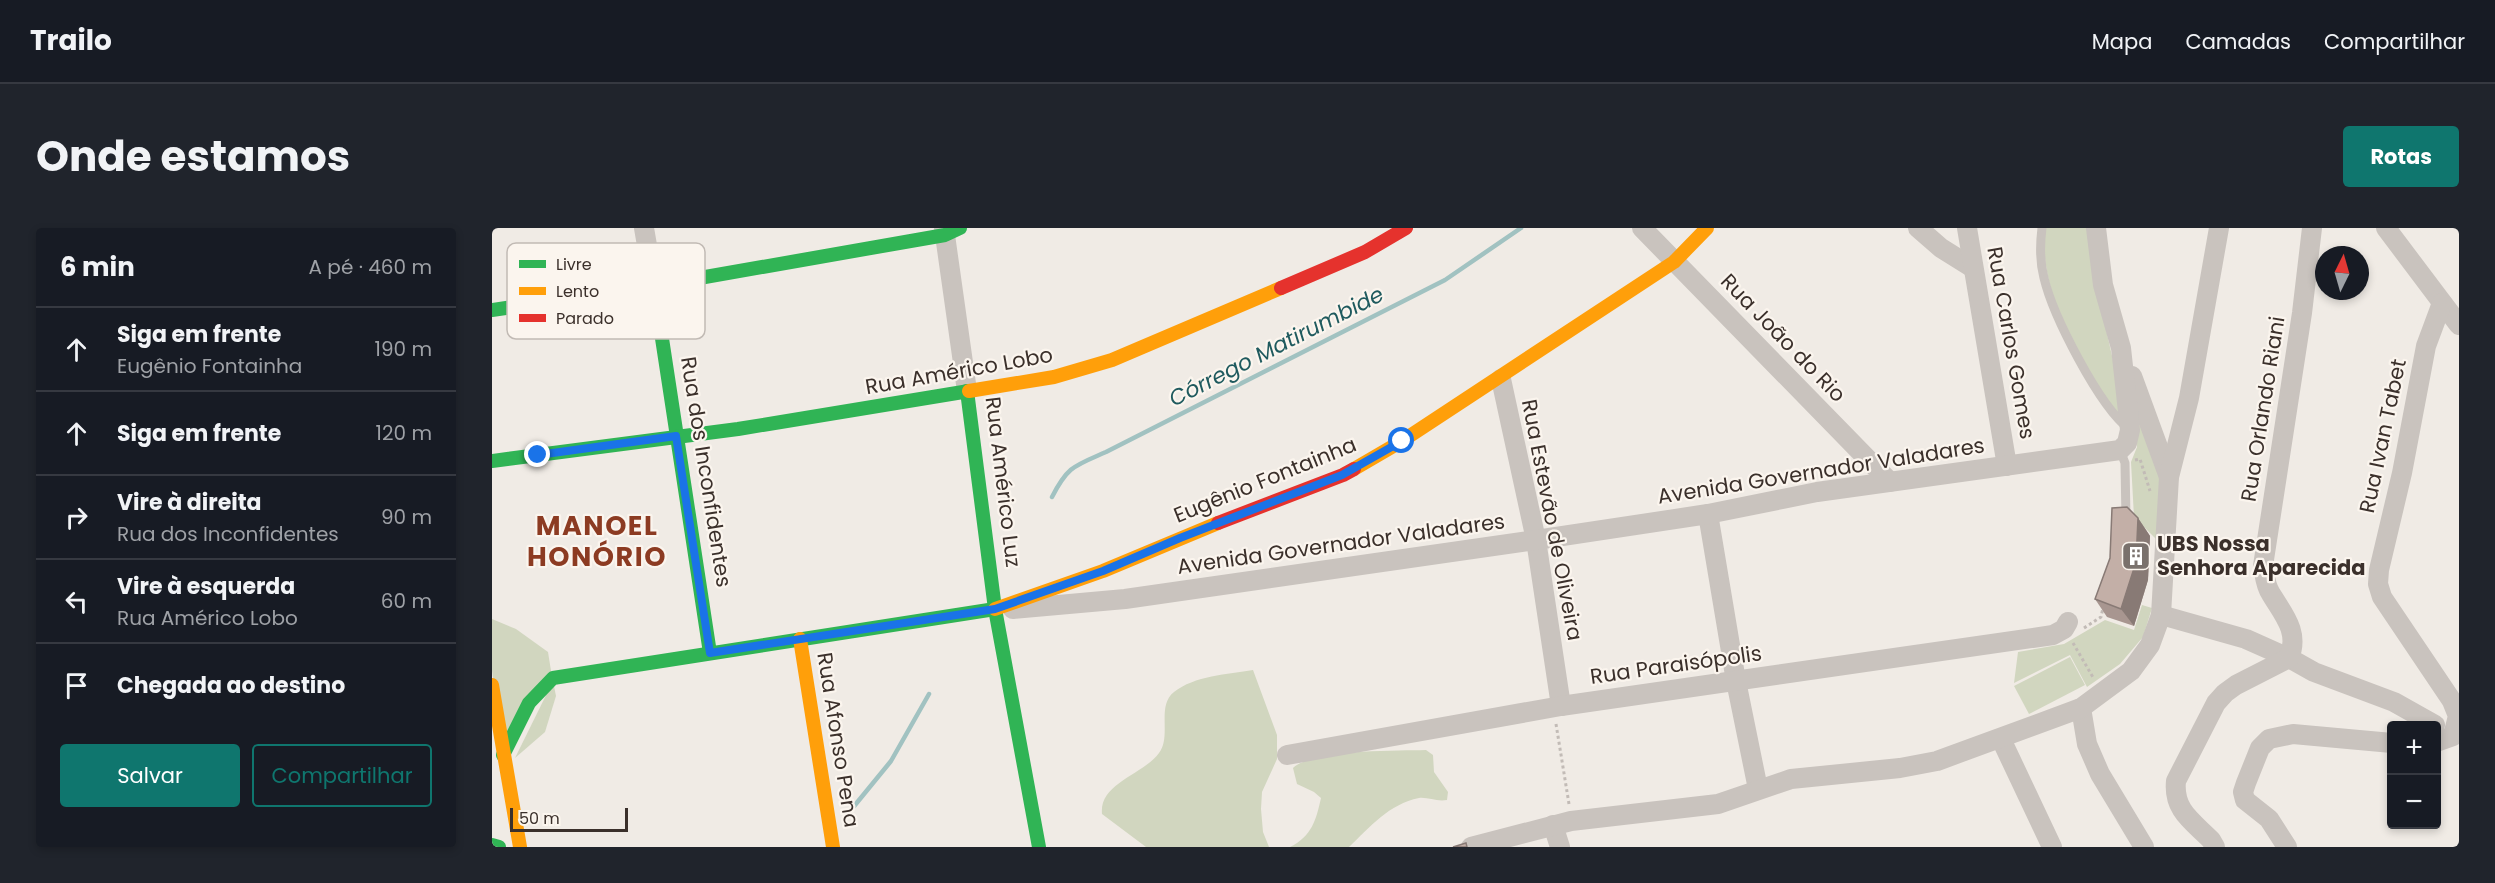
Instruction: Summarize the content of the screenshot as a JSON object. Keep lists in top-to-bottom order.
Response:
{
  "streets": {
    "main road": [
      "Rua Américo Lobo",
      "Avenida Governador Valadares",
      "Rua dos Inconfidentes",
      "Eugênio Fontainha",
      "Rua Américo Luz",
      "Rua Afonso Pena"
    ],
    "street": [
      "Rua João do Rio",
      "Rua Carlos Gomes",
      "Rua Orlando Riani",
      "Rua Ivan Tabet",
      "Rua Estevão de Oliveira",
      "Rua Paraisópolis"
    ]
  },
  "crossings": [
    ["Rua João do Rio", "Avenida Governador Valadares"],
    ["Rua João do Rio", "Eugênio Fontainha"],
    ["Rua Carlos Gomes", "Avenida Governador Valadares"],
    ["Rua Américo Lobo", "Rua dos Inconfidentes"],
    ["Rua Américo Lobo", "Rua Américo Luz"],
    ["Avenida Governador Valadares", "Rua dos Inconfidentes"],
    ["Avenida Governador Valadares", "Eugênio Fontainha"],
    ["Avenida Governador Valadares", "Rua Américo Luz"],
    ["Avenida Governador Valadares", "Rua Estevão de Oliveira"],
    ["Avenida Governador Valadares", "Rua Afonso Pena"],
    ["Eugênio Fontainha", "Rua Américo Luz"],
    ["Eugênio Fontainha", "Rua Estevão de Oliveira"],
    ["Rua Estevão de Oliveira", "Rua Paraisópolis"]
  ],
  "districts": ["MANOEL HONÓRIO"],
  "water": ["Córrego Matirumbide"],
  "places": {
    "building": ["UBS Nossa Senhora Aparecida"]
  },
  "legend": ["Livre", "Lento", "Parado"],
  "scale_bar": "50 m",
  "north": "top",
  "page": {
    "header": "Trailo",
    "nav": ["Mapa", "Camadas", "Compartilhar"],
    "title": "Onde estamos",
    "buttons": [
      "Rotas",
      ["Salvar", "Compartilhar"]
    ],
    "heading": ["6 min", "A pé · 460 m"],
    "list": [
      ["Siga em frente", "Eugênio Fontainha", "190 m"],
      ["Siga em frente", "120 m"],
      ["Vire à direita", "Rua dos Inconfidentes", "90 m"],
      ["Vire à esquerda", "Rua Américo Lobo", "60 m"],
      "Chegada ao destino"
    ],
    "map_buttons": ["+", "−"],
    "scale": "50 m"
  }
}
